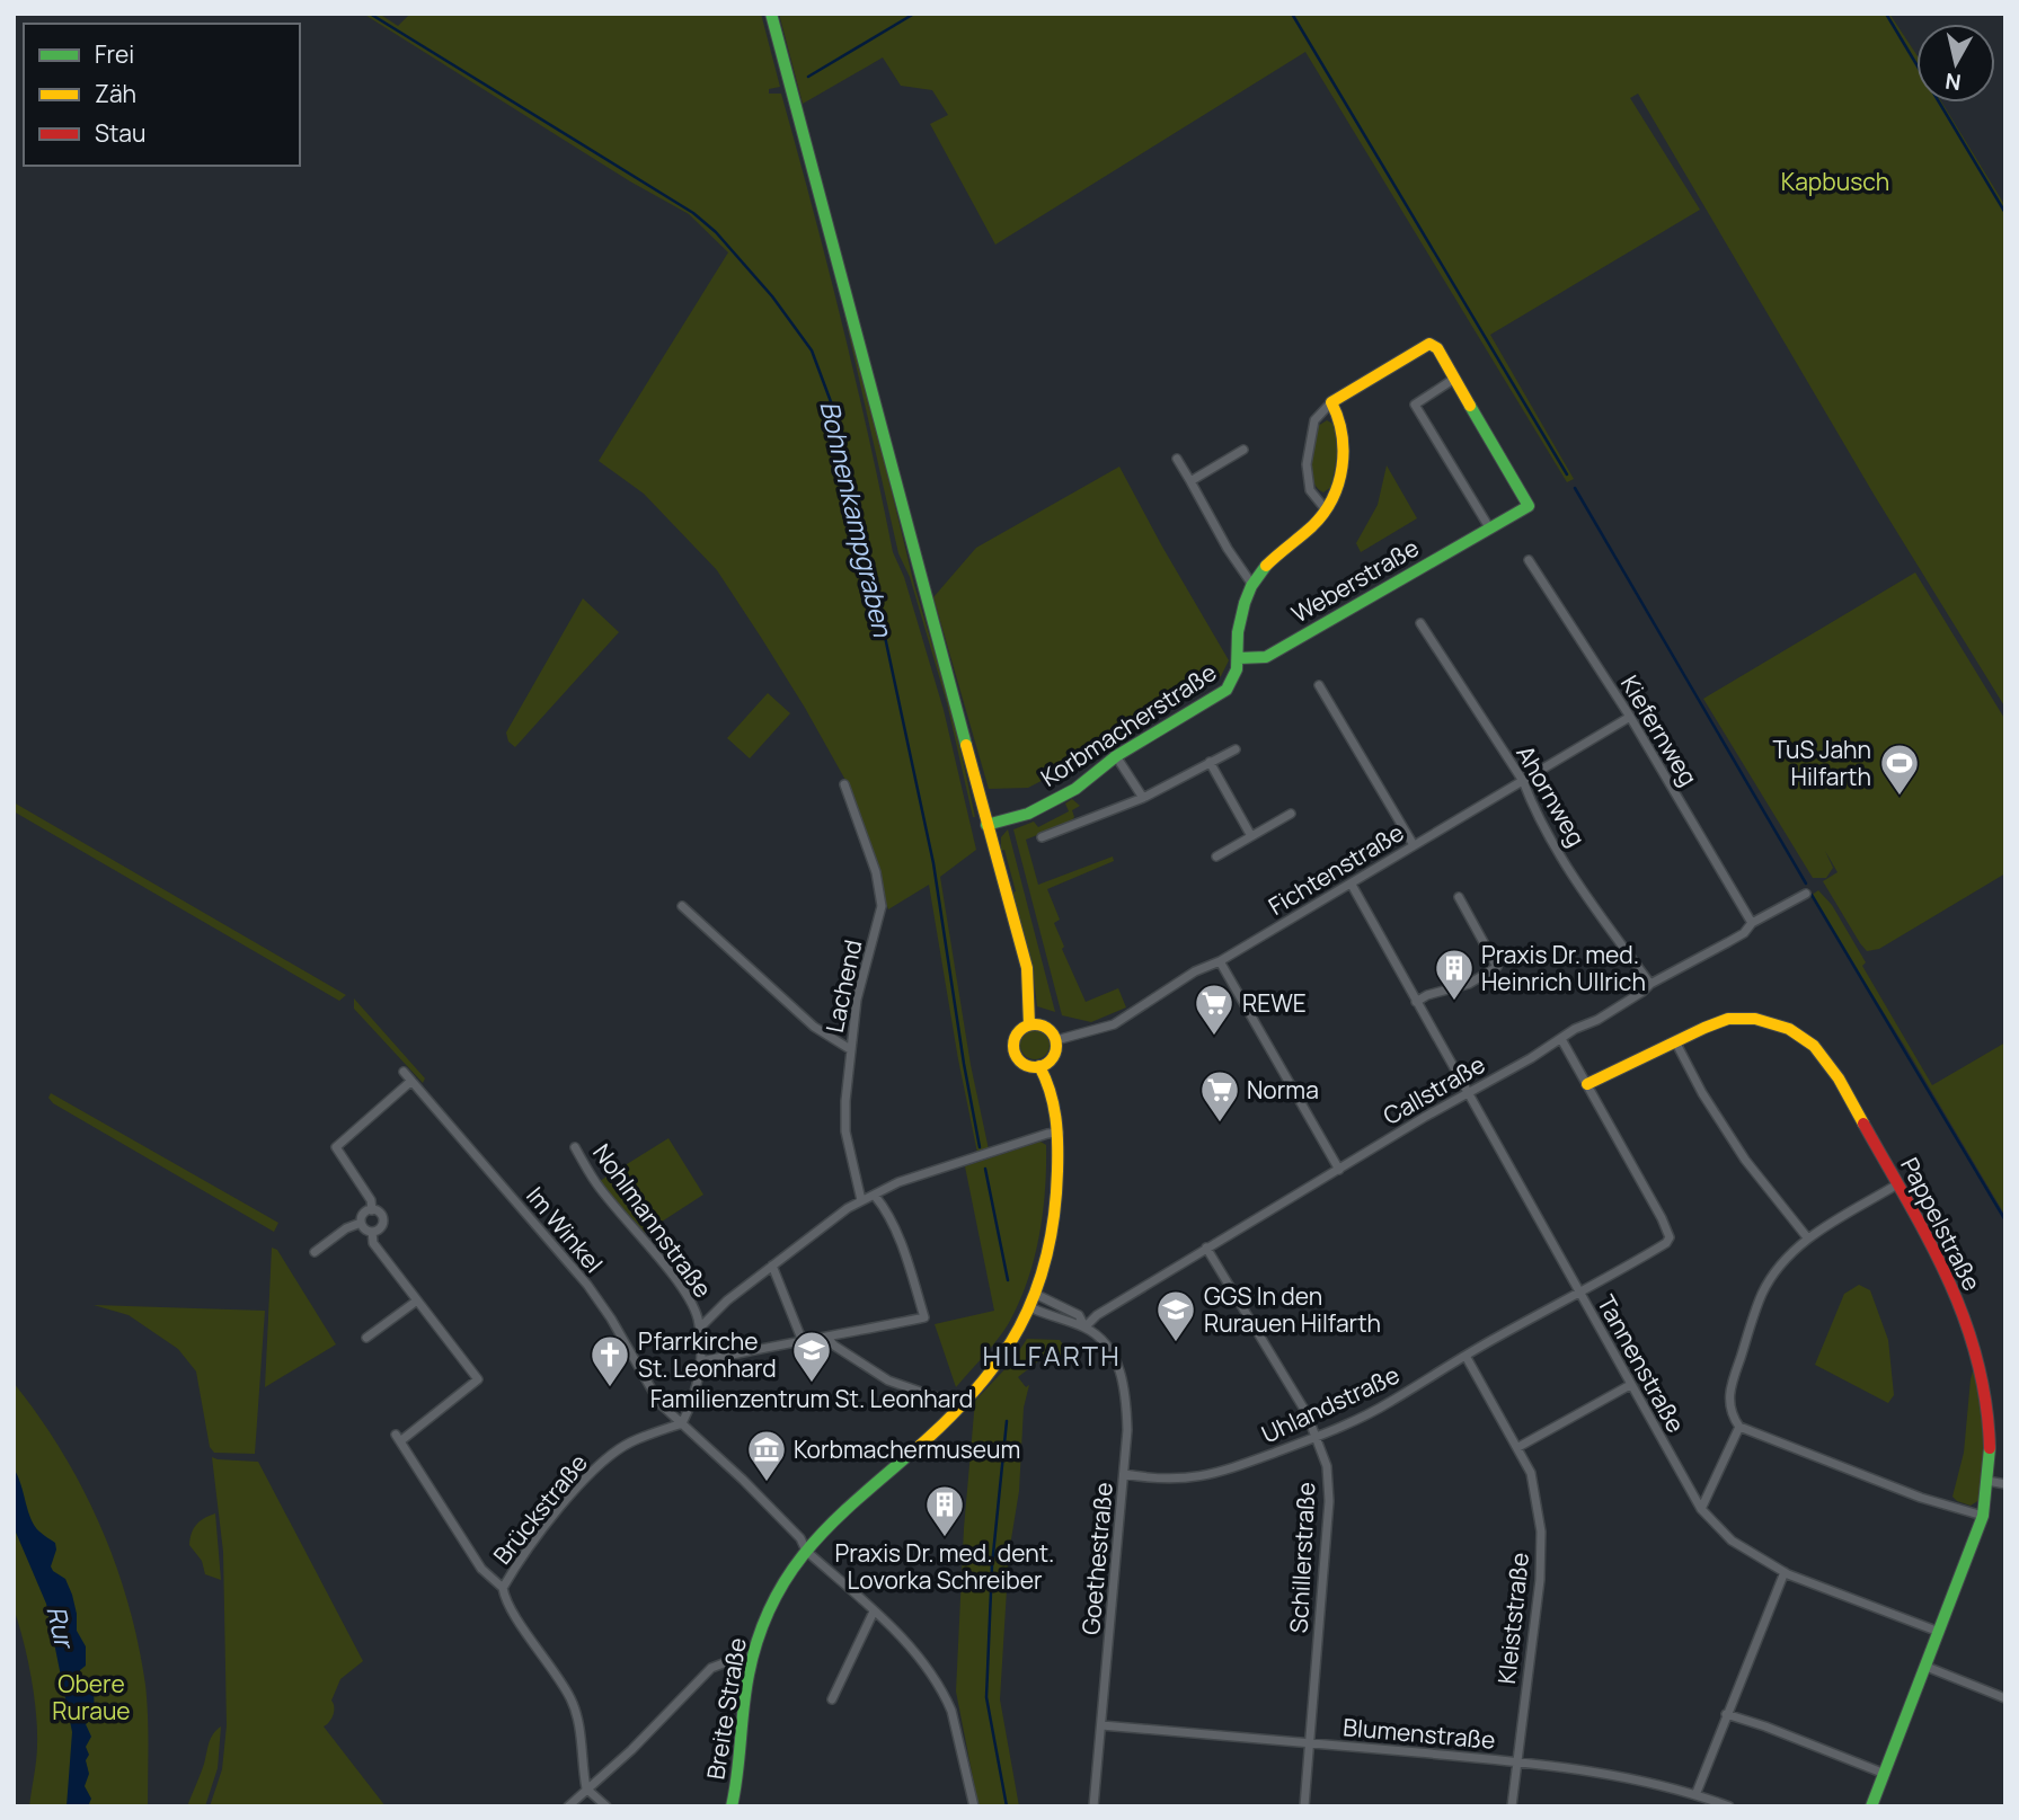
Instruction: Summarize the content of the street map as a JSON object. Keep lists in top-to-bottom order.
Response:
{
  "streets": {
    "street": [
      "Weberstraße",
      "Korbmacherstraße",
      "Kiefernweg",
      "Ahornweg",
      "Fichtenstraße",
      "Lachend",
      "Callstraße",
      "Nohlmannstraße",
      "Pappelstraße",
      "Im Winkel",
      "Tannenstraße",
      "Uhlandstraße",
      "Brückstraße",
      "Schillerstraße",
      "Goethestraße",
      "Kleiststraße",
      "Breite Straße",
      "Blumenstraße"
    ]
  },
  "crossings": [
    ["Weberstraße", "Korbmacherstraße"],
    ["Kiefernweg", "Fichtenstraße"],
    ["Kiefernweg", "Callstraße"],
    ["Ahornweg", "Fichtenstraße"],
    ["Ahornweg", "Callstraße"],
    ["Fichtenstraße", "Tannenstraße"],
    ["Fichtenstraße", "Breite Straße"],
    ["Callstraße", "Tannenstraße"],
    ["Callstraße", "Schillerstraße"],
    ["Callstraße", "Goethestraße"],
    ["Nohlmannstraße", "Im Winkel"],
    ["Nohlmannstraße", "Brückstraße"],
    ["Pappelstraße", "Tannenstraße"],
    ["Pappelstraße", "Uhlandstraße"],
    ["Im Winkel", "Brückstraße"],
    ["Tannenstraße", "Uhlandstraße"],
    ["Uhlandstraße", "Schillerstraße"],
    ["Uhlandstraße", "Goethestraße"],
    ["Uhlandstraße", "Kleiststraße"],
    ["Schillerstraße", "Blumenstraße"],
    ["Goethestraße", "Breite Straße"],
    ["Goethestraße", "Blumenstraße"],
    ["Kleiststraße", "Blumenstraße"]
  ],
  "districts": ["HILFARTH"],
  "water": ["Bohnenkampgraben", "Rur"],
  "parks": ["Kapbusch", "Obere Ruraue"],
  "places": {
    "sports": ["TuS Jahn Hilfarth"],
    "building": ["Praxis Dr. med. Heinrich Ullrich", "Praxis Dr. med. dent. Lovorka Schreiber"],
    "supermarket": ["REWE", "Norma"],
    "school or university": ["GGS In den Rurauen Hilfarth", "Familienzentrum St. Leonhard"],
    "church": ["Pfarrkirche St. Leonhard"],
    "museum": ["Korbmachermuseum"]
  },
  "legend": ["Frei", "Zäh", "Stau"],
  "north": "bottom"
}
